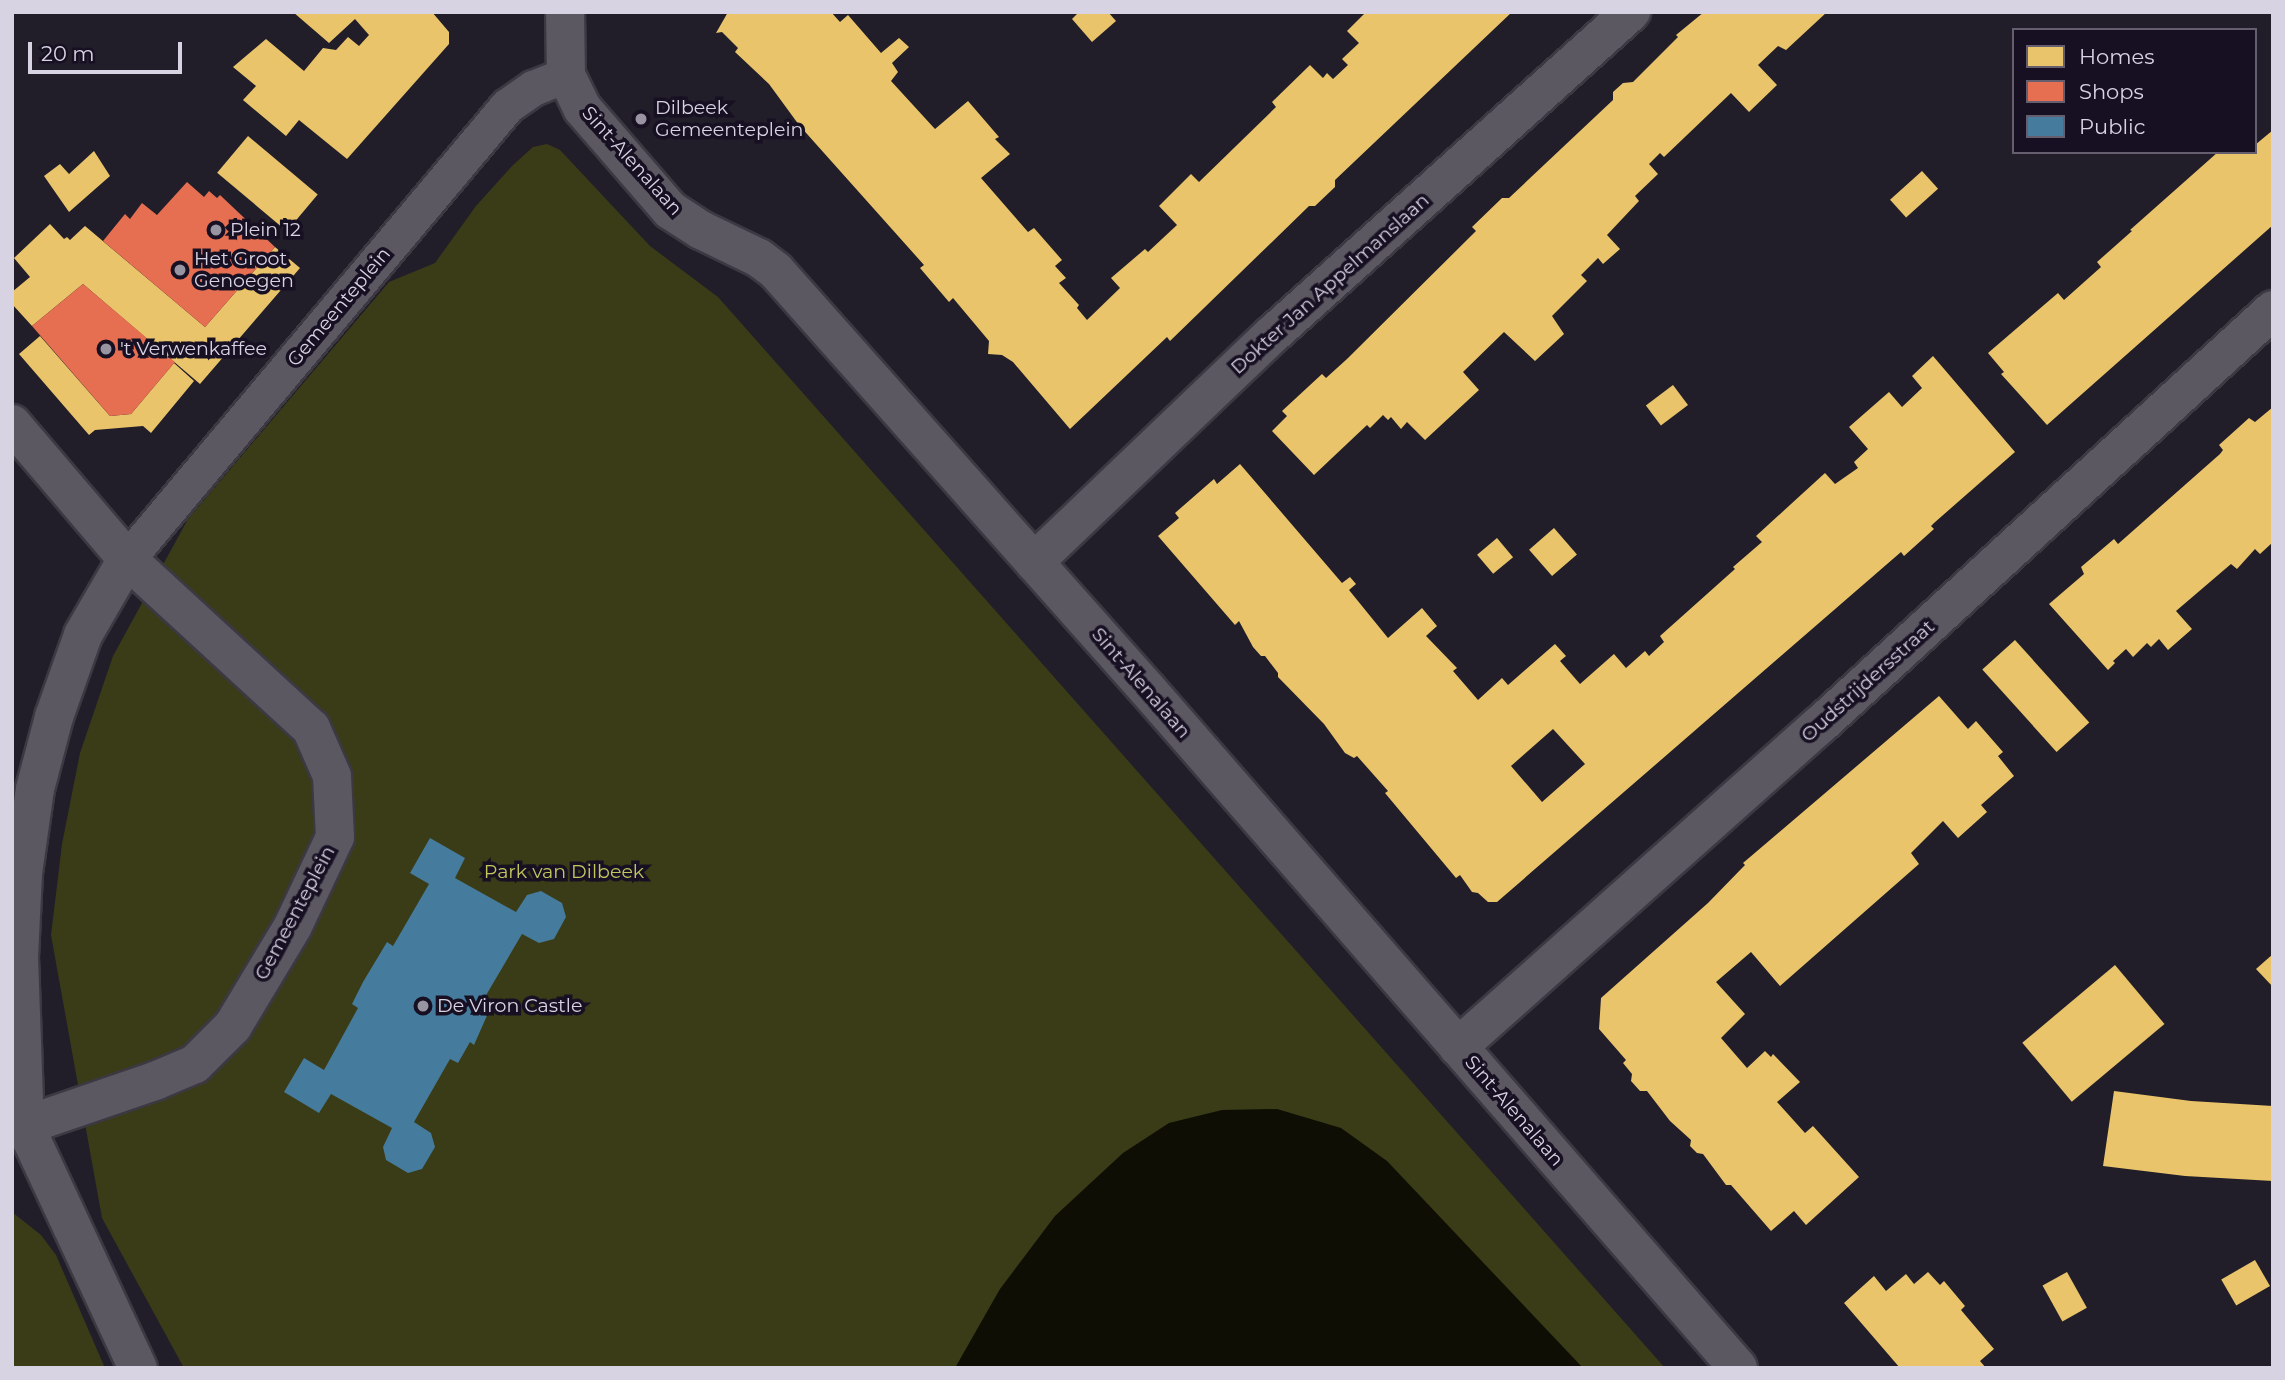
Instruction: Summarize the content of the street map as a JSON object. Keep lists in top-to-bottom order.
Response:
{
  "streets": {
    "street": [
      "Sint-Alenalaan",
      "Dokter Jan Appelmanslaan",
      "Gemeenteplein",
      "Oudstrijdersstraat"
    ]
  },
  "crossings": [
    ["Sint-Alenalaan", "Dokter Jan Appelmanslaan"],
    ["Sint-Alenalaan", "Gemeenteplein"],
    ["Sint-Alenalaan", "Oudstrijdersstraat"]
  ],
  "parks": ["Park van Dilbeek"],
  "places": [
    "Dilbeek Gemeenteplein",
    "Plein 12",
    "Het Groot Genoegen",
    "'t Verwenkaffee",
    "De Viron Castle"
  ],
  "legend": ["Homes", "Shops", "Public"],
  "scale_bar": "20 m"
}
